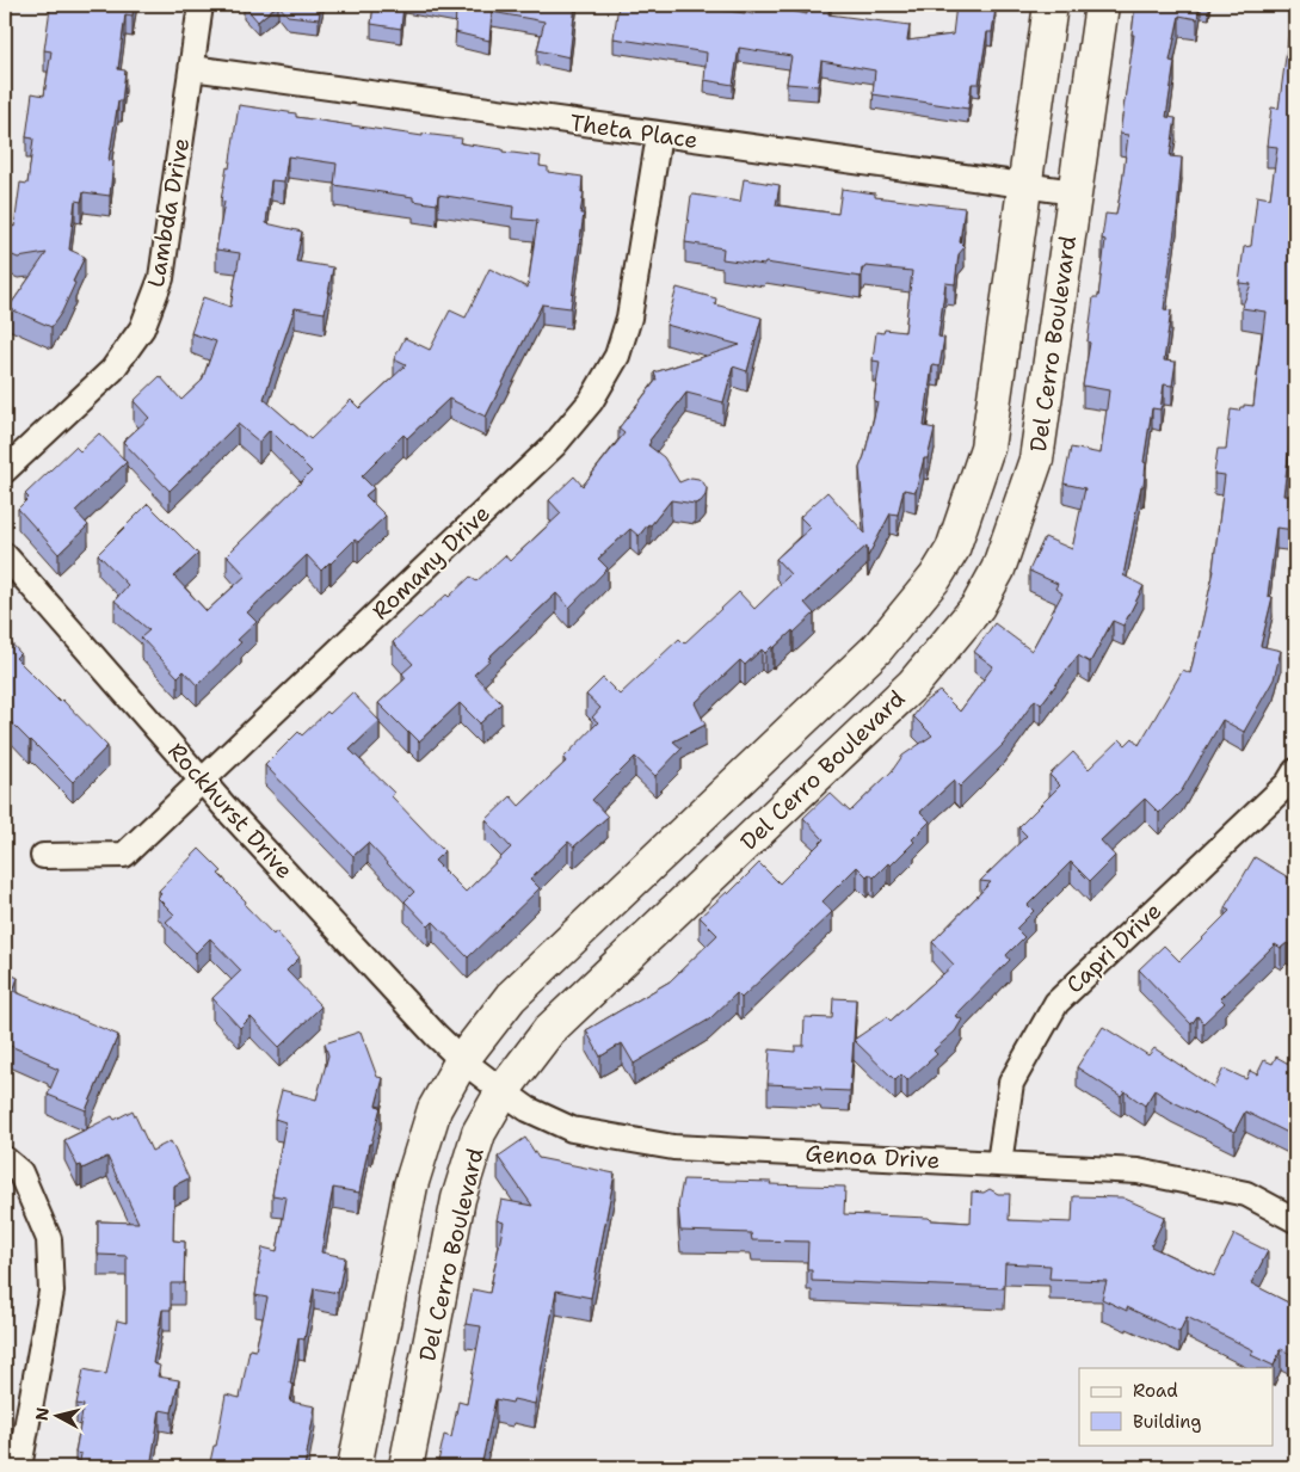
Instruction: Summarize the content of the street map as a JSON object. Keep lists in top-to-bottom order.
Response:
{
  "streets": {
    "street": [
      "Theta Place",
      "Lambda Drive",
      "Del Cerro Boulevard",
      "Romany Drive",
      "Rockhurst Drive",
      "Capri Drive",
      "Genoa Drive"
    ]
  },
  "crossings": [
    ["Theta Place", "Lambda Drive"],
    ["Theta Place", "Del Cerro Boulevard"],
    ["Theta Place", "Romany Drive"],
    ["Del Cerro Boulevard", "Genoa Drive"],
    ["Romany Drive", "Rockhurst Drive"],
    ["Rockhurst Drive", "Genoa Drive"],
    ["Capri Drive", "Genoa Drive"]
  ],
  "legend": ["Road", "Building"],
  "north": "left"
}
